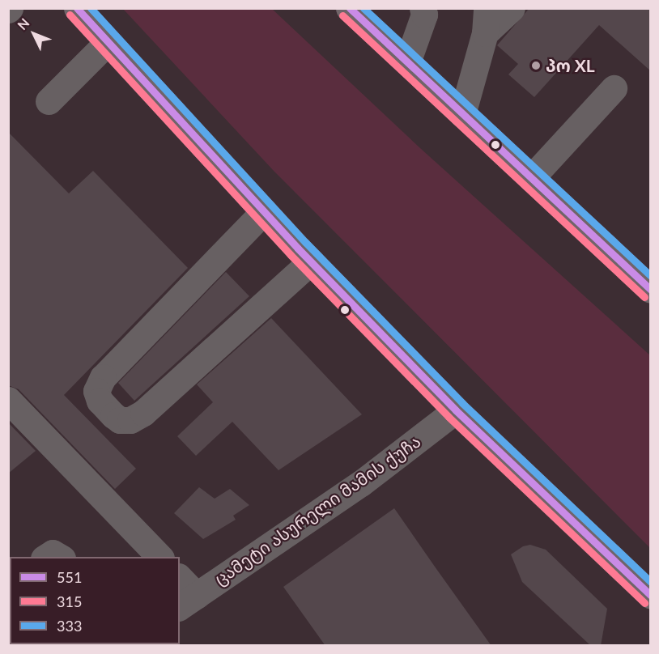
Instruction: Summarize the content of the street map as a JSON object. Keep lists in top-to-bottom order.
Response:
{
  "streets": {
    "street": ["ცამეტი ასურელი მამის ქუჩა"]
  },
  "places": ["პო XL"],
  "lines": ["transit line 551", "transit line 333", "transit line 315"],
  "legend": ["551", "315", "333"],
  "north": "top left"
}
